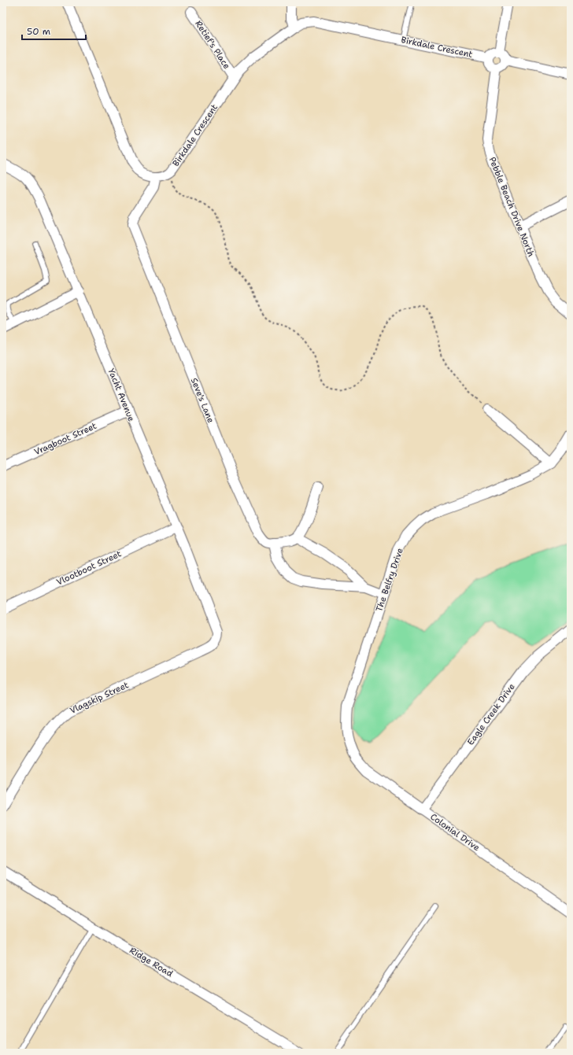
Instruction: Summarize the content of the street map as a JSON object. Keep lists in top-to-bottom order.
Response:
{
  "streets": {
    "street": [
      "Retief's Place",
      "Birkdale Crescent",
      "Pebble Beach Drive North",
      "Yacht Avenue",
      "Seve's Lane",
      "Vragboot Street",
      "Vlootboot Street",
      "The Belfry Drive",
      "Vlagskip Street",
      "Eagle Creek Drive",
      "Colonial Drive",
      "Ridge Road"
    ]
  },
  "crossings": [
    ["Retief's Place", "Birkdale Crescent"],
    ["Birkdale Crescent", "Pebble Beach Drive North"],
    ["Birkdale Crescent", "Seve's Lane"],
    ["Yacht Avenue", "Vragboot Street"],
    ["Yacht Avenue", "Vlootboot Street"],
    ["Yacht Avenue", "Vlagskip Street"],
    ["The Belfry Drive", "Colonial Drive"],
    ["Eagle Creek Drive", "Colonial Drive"]
  ],
  "scale_bar": "50 m"
}
